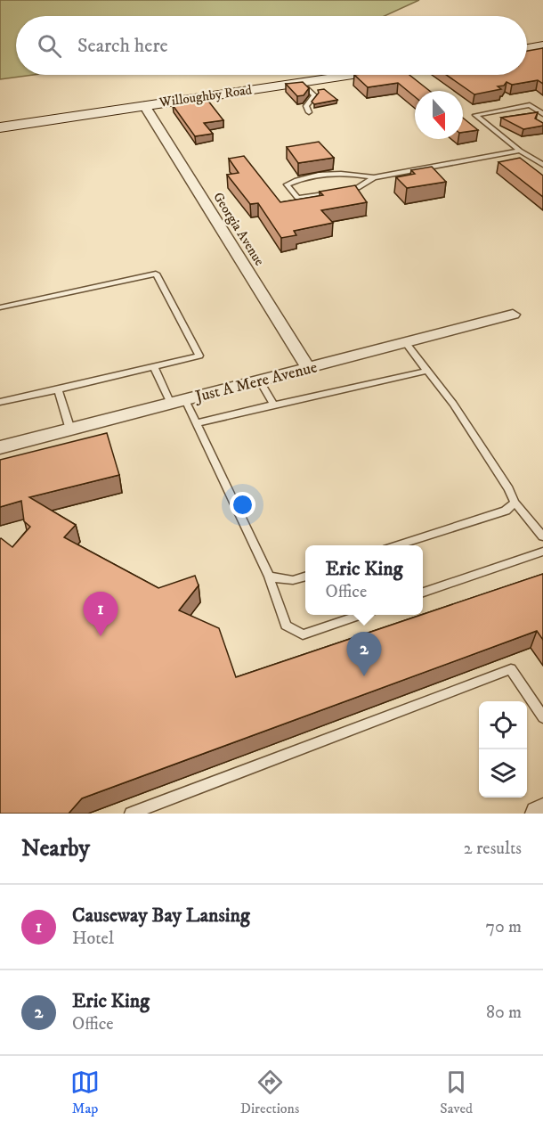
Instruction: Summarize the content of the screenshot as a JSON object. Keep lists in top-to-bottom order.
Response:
{
  "streets": {
    "street": ["Willoughby Road", "Georgia Avenue", "Just A Mere Avenue"]
  },
  "crossings": [
    ["Willoughby Road", "Georgia Avenue"],
    ["Georgia Avenue", "Just A Mere Avenue"]
  ],
  "north": "bottom",
  "page": {
    "search": "Search here",
    "popup": ["Eric King", "Office"],
    "pins": ["1", "2"],
    "heading": ["Nearby", "2 results"],
    "list": [
      {
        "mark": "1",
        "name": "Causeway Bay Lansing",
        "note": "Hotel",
        "value": "70 m"
      },
      {
        "mark": "2",
        "name": "Eric King",
        "note": "Office",
        "value": "80 m"
      }
    ],
    "nav": ["Map", "Directions", "Saved"]
  }
}
